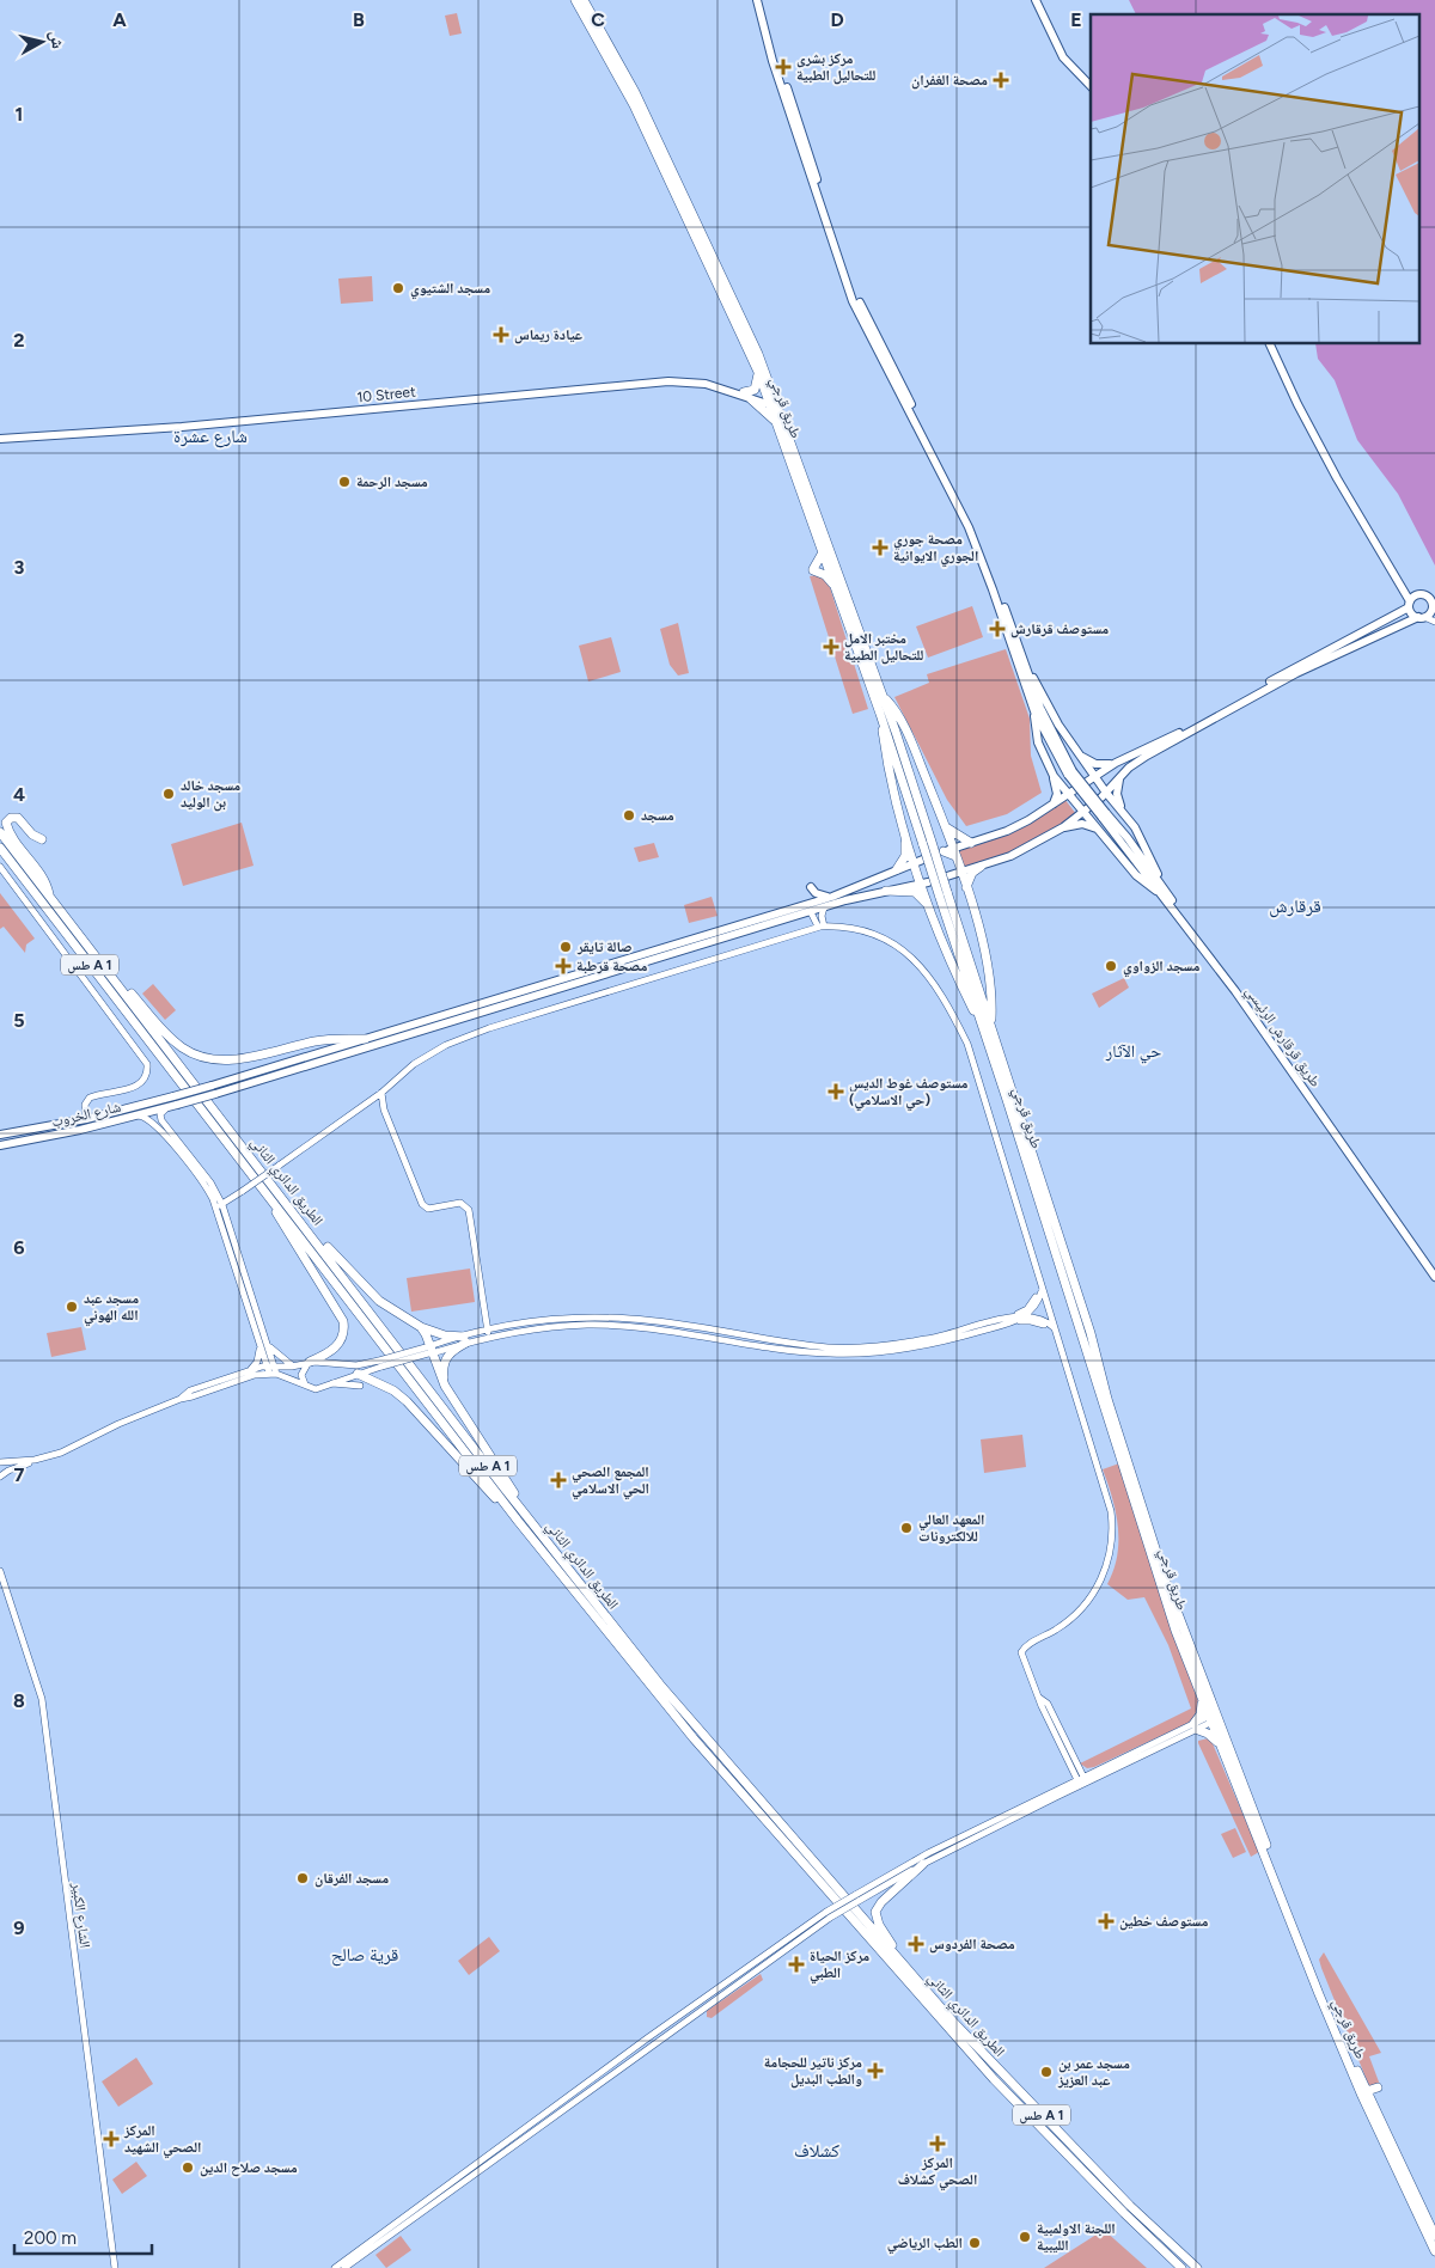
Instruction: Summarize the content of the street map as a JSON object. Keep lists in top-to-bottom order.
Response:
{
  "streets": {
    "highway": ["طريق قرجي", "طس A 1", "الطريق الدائري الثاني"],
    "main road": ["10 Street", "طريق قرقارش الرئيسي", "شارع الخروب"],
    "street": ["الشارع الكبير"]
  },
  "crossings": [
    ["10 Street", "طريق قرجي"]
  ],
  "districts": [
    "شارع عشرة",
    "قرقارش",
    "حي الآثار",
    "قرية صالح",
    "كشلاف"
  ],
  "places": {
    "health": [
      "مركز بشرى للتحاليل الطبية",
      "مصحة الغفران",
      "عيادة ريماس",
      "مصحة جوري الجوري الايوائية",
      "مستوصف قرقارش",
      "مختبر الامل للتحاليل الطبية",
      "مصحة قرطبة",
      "مستوصف غوط الديس (حي الاسلامي)",
      "المجمع الصحي الحي الاسلامي",
      "مستوصف خطين",
      "مصحة الفردوس",
      "مركز الحياة الطبي",
      "مركز ناتير للحجامة والطب البديل",
      "المركز الصحي الشهيد",
      "المركز الصحي كشلاف"
    ],
    "other": [
      "مسجد الشتيوي",
      "مسجد الرحمة",
      "مسجد خالد بن الوليد",
      "مسجد",
      "صالة تايقر",
      "مسجد الزواوي",
      "مسجد عبد الله الهوني",
      "المعهد العالي للالكترونات",
      "مسجد الفرقان",
      "مسجد عمر بن عبد العزيز",
      "مسجد صلاح الدين",
      "اللجنة الاولمبية الليبية",
      "الطب الرياضي"
    ]
  },
  "scale_bar": "200 m",
  "north": "right",
  "grid": {
    "columns": [
      "A",
      "B",
      "C",
      "D",
      "E"
    ],
    "rows": [
      "1",
      "2",
      "3",
      "4",
      "5",
      "6",
      "7",
      "8",
      "9"
    ]
  }
}
